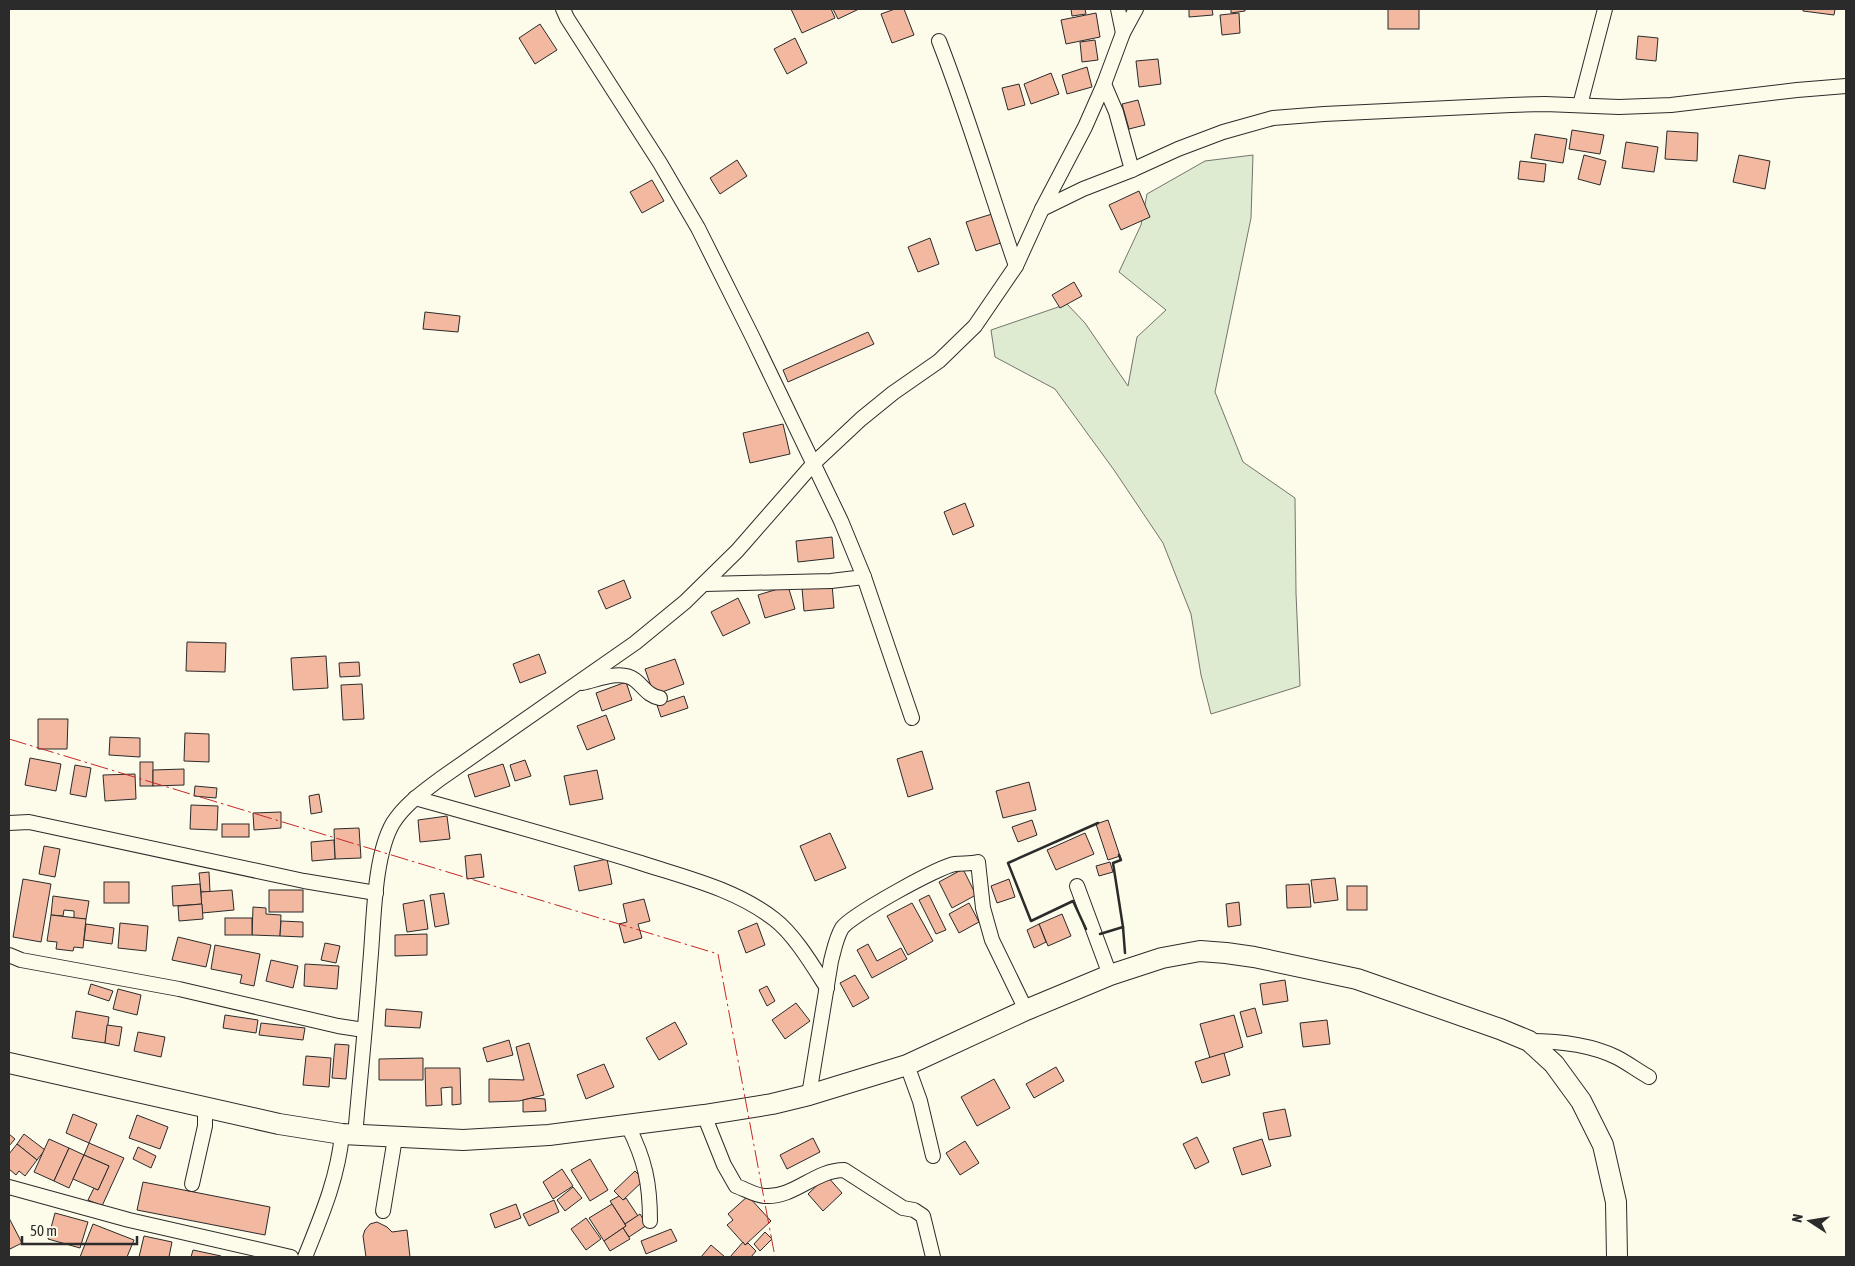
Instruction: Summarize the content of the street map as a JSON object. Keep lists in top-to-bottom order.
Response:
{
  "scale_bar": "50 m",
  "north": "left"
}
